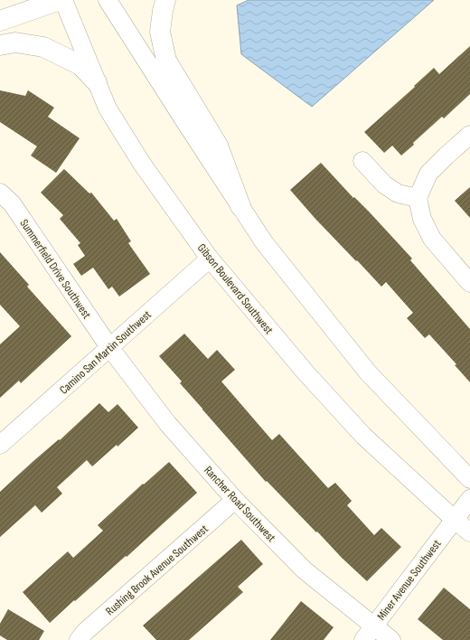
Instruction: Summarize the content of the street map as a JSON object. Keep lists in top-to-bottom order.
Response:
{
  "streets": {
    "street": [
      "Summerfield Drive Southwest",
      "Gibson Boulevard Southwest",
      "Camino San Martin Southwest",
      "Rancher Road Southwest",
      "Rushing Brook Avenue Southwest",
      "Miner Avenue Southwest"
    ]
  },
  "crossings": [
    ["Summerfield Drive Southwest", "Camino San Martin Southwest"],
    ["Summerfield Drive Southwest", "Rancher Road Southwest"],
    ["Gibson Boulevard Southwest", "Camino San Martin Southwest"],
    ["Gibson Boulevard Southwest", "Miner Avenue Southwest"],
    ["Camino San Martin Southwest", "Rancher Road Southwest"],
    ["Rancher Road Southwest", "Rushing Brook Avenue Southwest"],
    ["Rancher Road Southwest", "Miner Avenue Southwest"]
  ]
}
